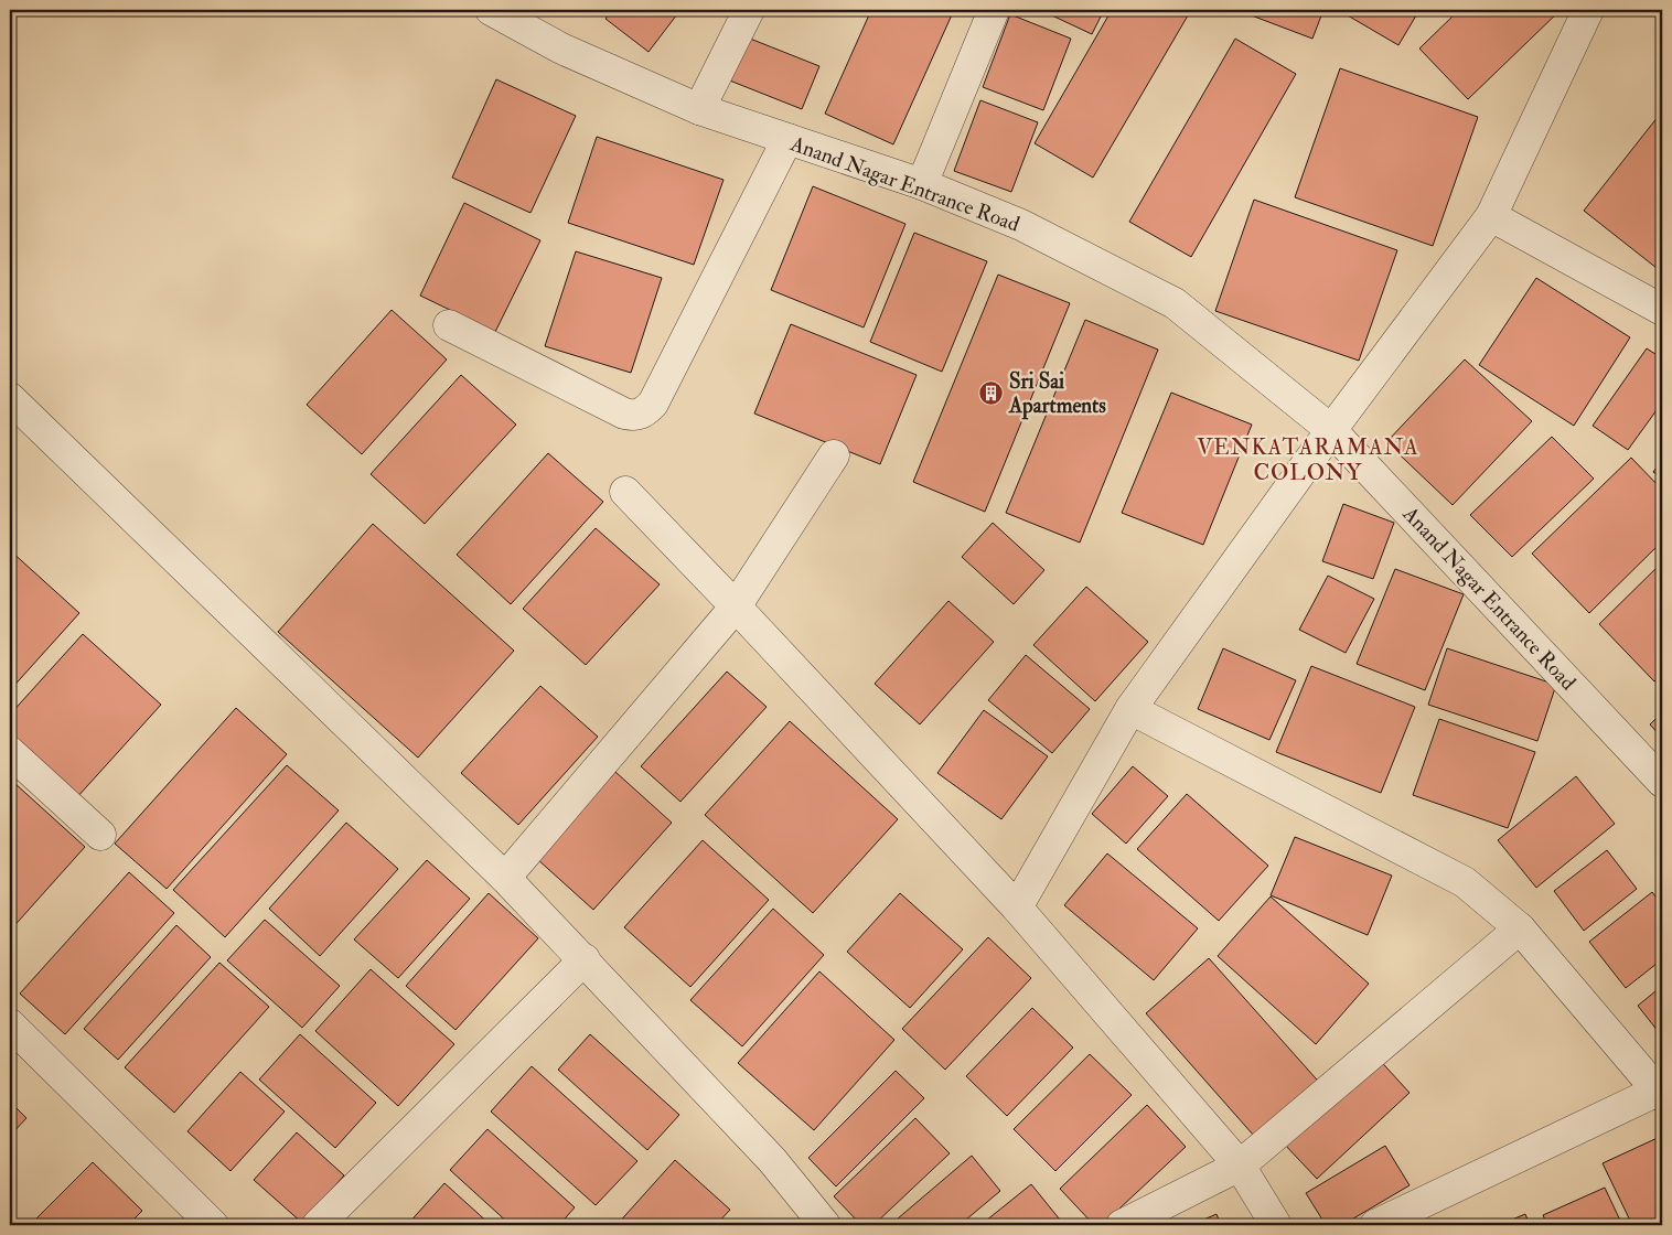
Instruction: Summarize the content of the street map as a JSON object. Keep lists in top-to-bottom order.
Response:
{
  "streets": {
    "street": ["Anand Nagar Entrance Road"]
  },
  "districts": ["VENKATARAMANA COLONY"],
  "places": {
    "building": ["Sri Sai Apartments"]
  }
}
